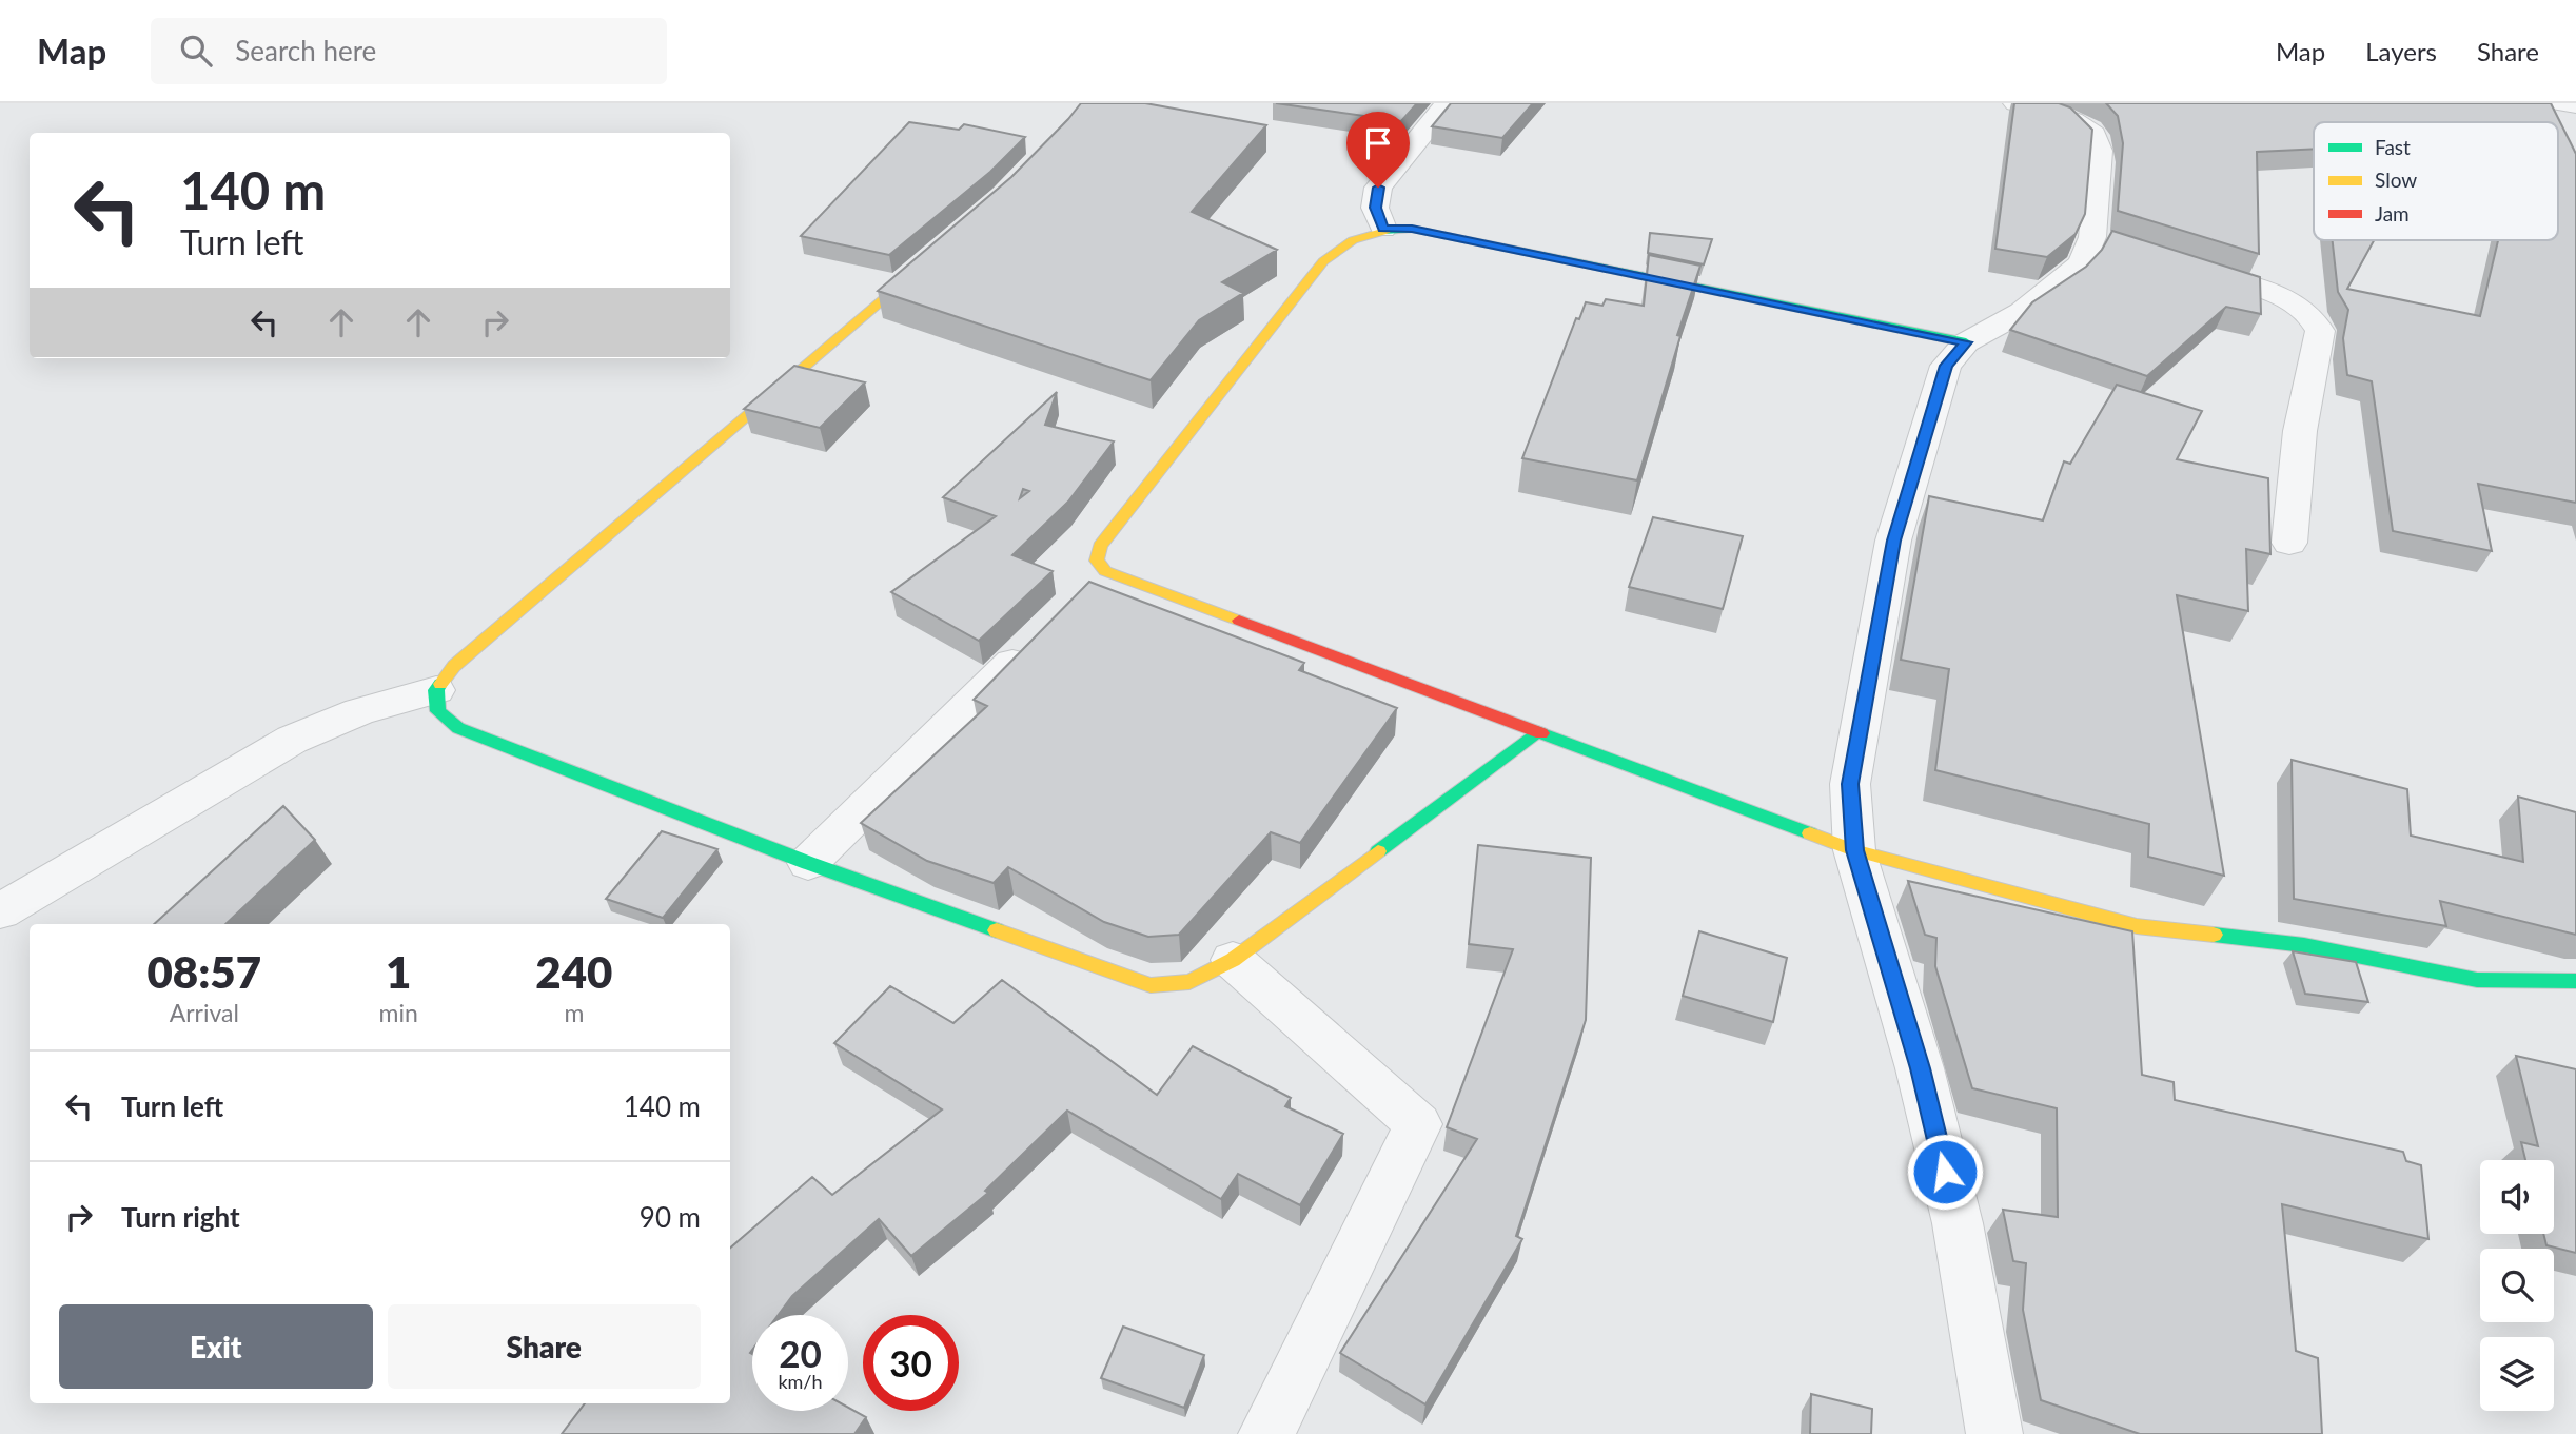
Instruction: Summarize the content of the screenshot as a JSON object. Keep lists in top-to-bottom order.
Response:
{
  "legend": ["Fast", "Slow", "Jam"],
  "page": {
    "header": "Map",
    "search": "Search here",
    "nav": ["Map", "Layers", "Share"],
    "turn": ["140 m", "Turn left"],
    "eta": [
      "08:57",
      "Arrival",
      "1",
      "min",
      "240",
      "m"
    ],
    "list": [
      {
        "name": "Turn left",
        "value": "140 m"
      },
      {
        "name": "Turn right",
        "value": "90 m"
      }
    ],
    "buttons": ["Exit", "Share"],
    "speed": "20 km/h",
    "limit": "30"
  }
}
